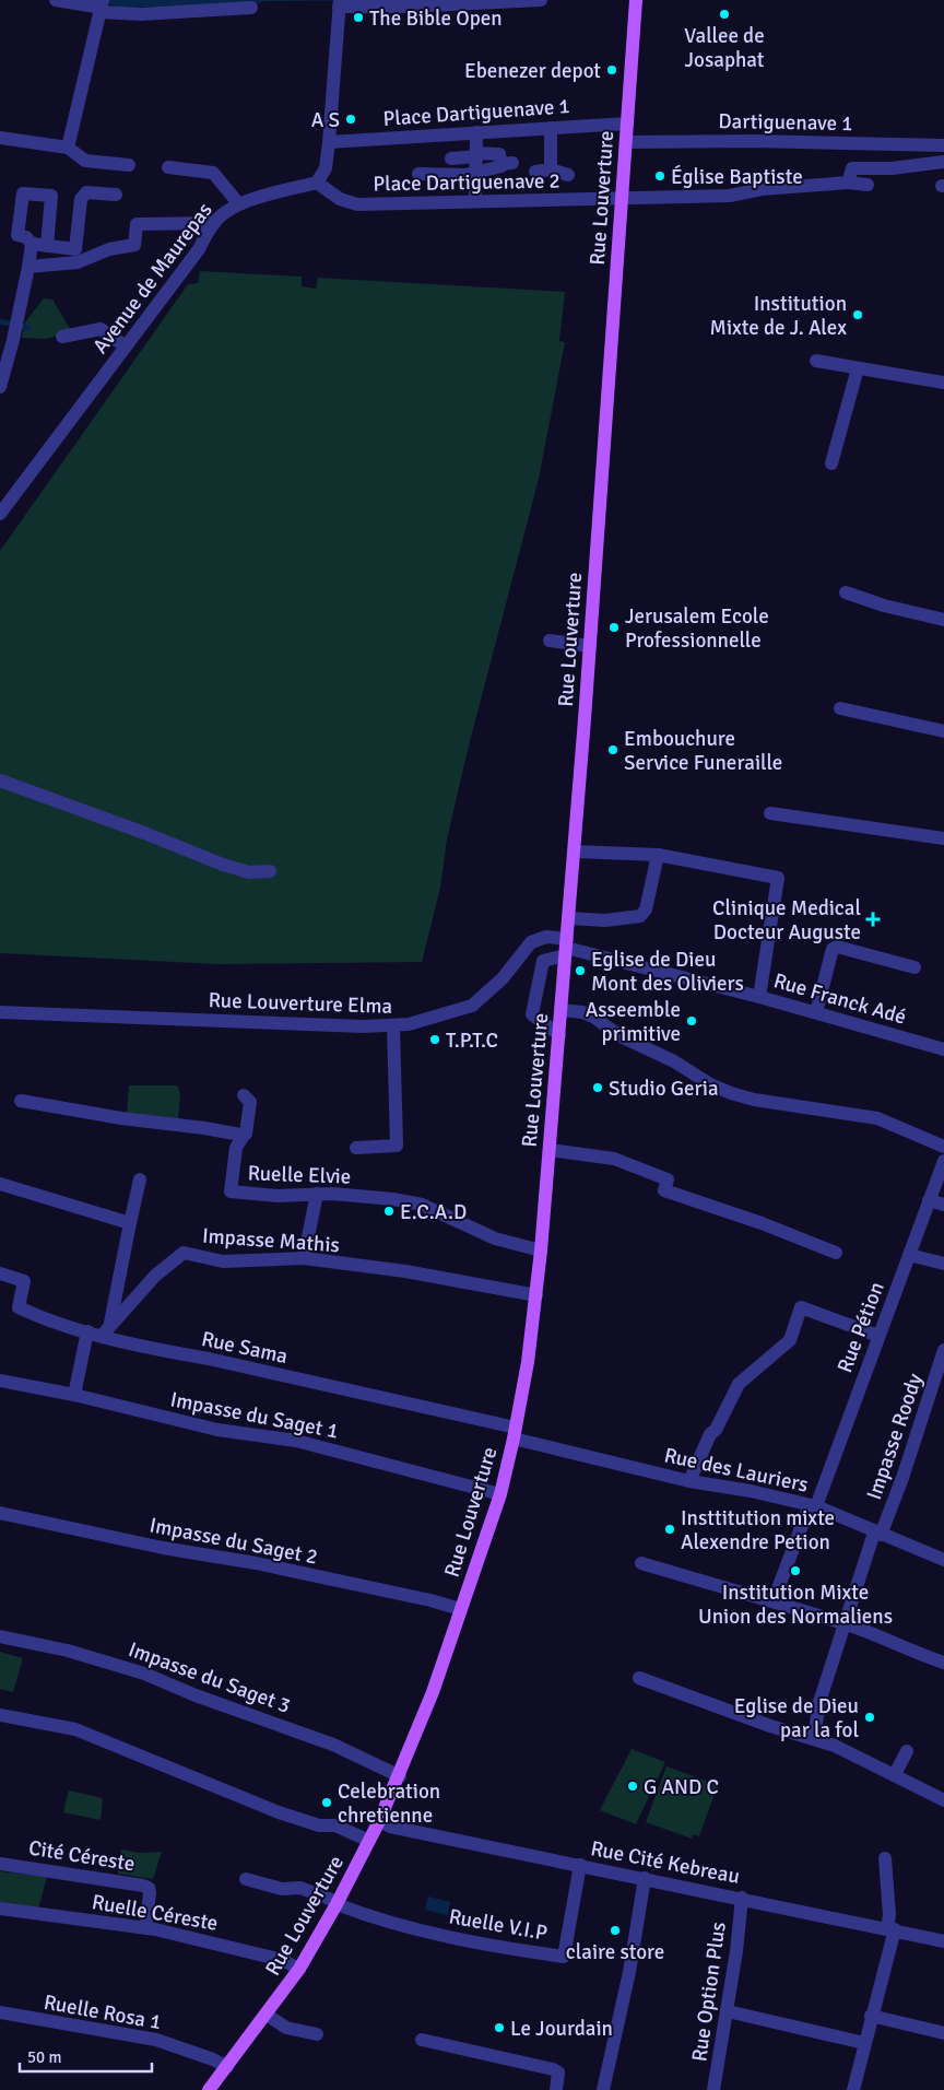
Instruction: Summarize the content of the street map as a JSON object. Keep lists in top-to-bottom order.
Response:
{
  "streets": {
    "main road": ["Rue Louverture"],
    "street": [
      "Place Dartiguenave 1",
      "Dartiguenave 1",
      "Place Dartiguenave 2",
      "Avenue de Maurepas",
      "Rue Franck Adé",
      "Rue Louverture Elma",
      "Ruelle Elvie",
      "Impasse Mathis",
      "Rue Pétion",
      "Rue Sama",
      "Impasse du Saget 1",
      "Impasse Roody",
      "Rue des Lauriers",
      "Impasse du Saget 2",
      "Impasse du Saget 3",
      "Cité Céreste",
      "Rue Cité Kebreau",
      "Ruelle Céreste",
      "Ruelle V.I.P",
      "Rue Option Plus",
      "Ruelle Rosa 1"
    ]
  },
  "crossings": [
    ["Place Dartiguenave 1", "Rue Louverture"],
    ["Dartiguenave 1", "Rue Louverture"],
    ["Place Dartiguenave 2", "Rue Louverture"],
    ["Place Dartiguenave 2", "Avenue de Maurepas"],
    ["Rue Louverture", "Rue Franck Adé"],
    ["Rue Louverture", "Rue Louverture Elma"],
    ["Rue Louverture", "Ruelle Elvie"],
    ["Rue Louverture", "Impasse Mathis"],
    ["Rue Louverture", "Rue Sama"],
    ["Rue Louverture", "Impasse du Saget 1"],
    ["Rue Louverture", "Rue des Lauriers"],
    ["Rue Louverture", "Impasse du Saget 2"],
    ["Rue Louverture", "Impasse du Saget 3"],
    ["Rue Louverture", "Rue Cité Kebreau"],
    ["Rue Louverture", "Ruelle Céreste"],
    ["Rue Louverture", "Ruelle V.I.P"],
    ["Rue Louverture", "Ruelle Rosa 1"],
    ["Rue Franck Adé", "Rue Louverture Elma"],
    ["Impasse Mathis", "Rue Sama"],
    ["Rue Pétion", "Rue des Lauriers"],
    ["Rue Sama", "Rue des Lauriers"],
    ["Impasse Roody", "Rue des Lauriers"],
    ["Cité Céreste", "Ruelle Céreste"],
    ["Rue Cité Kebreau", "Ruelle V.I.P"],
    ["Rue Cité Kebreau", "Rue Option Plus"]
  ],
  "places": {
    "other": [
      "Vallee de Josaphat",
      "The Bible Open",
      "Ebenezer depot",
      "A S",
      "Église Baptiste",
      "Institution Mixte de J. Alex",
      "Jerusalem Ecole Professionnelle",
      "Embouchure Service Funeraille",
      "Eglise de Dieu Mont des Oliviers",
      "Asseemble primitive",
      "T.P.T.C",
      "Studio Geria",
      "E.C.A.D",
      "Insttitution mixte Alexendre Petion",
      "Institution Mixte Union des Normaliens",
      "Eglise de Dieu par la fol",
      "G AND C",
      "Celebration chretienne",
      "claire store",
      "Le Jourdain"
    ],
    "health": ["Clinique Medical Docteur Auguste"]
  },
  "scale_bar": "50 m"
}
